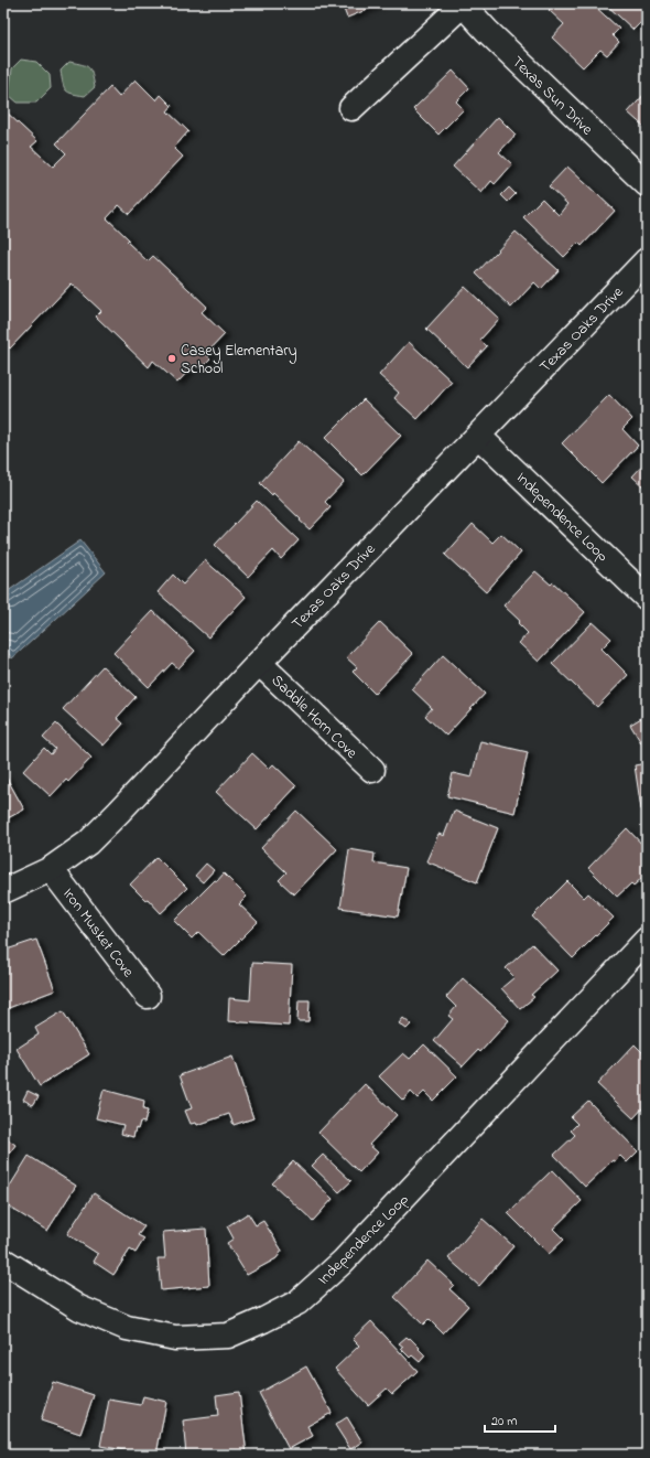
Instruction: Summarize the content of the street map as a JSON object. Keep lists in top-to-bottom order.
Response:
{
  "streets": {
    "street": [
      "Texas Sun Drive",
      "Texas Oaks Drive",
      "Independence Loop",
      "Saddle Horn Cove",
      "Iron Musket Cove"
    ]
  },
  "crossings": [
    ["Texas Oaks Drive", "Independence Loop"],
    ["Texas Oaks Drive", "Saddle Horn Cove"],
    ["Texas Oaks Drive", "Iron Musket Cove"]
  ],
  "places": ["Casey Elementary School"],
  "scale_bar": "20 m"
}
